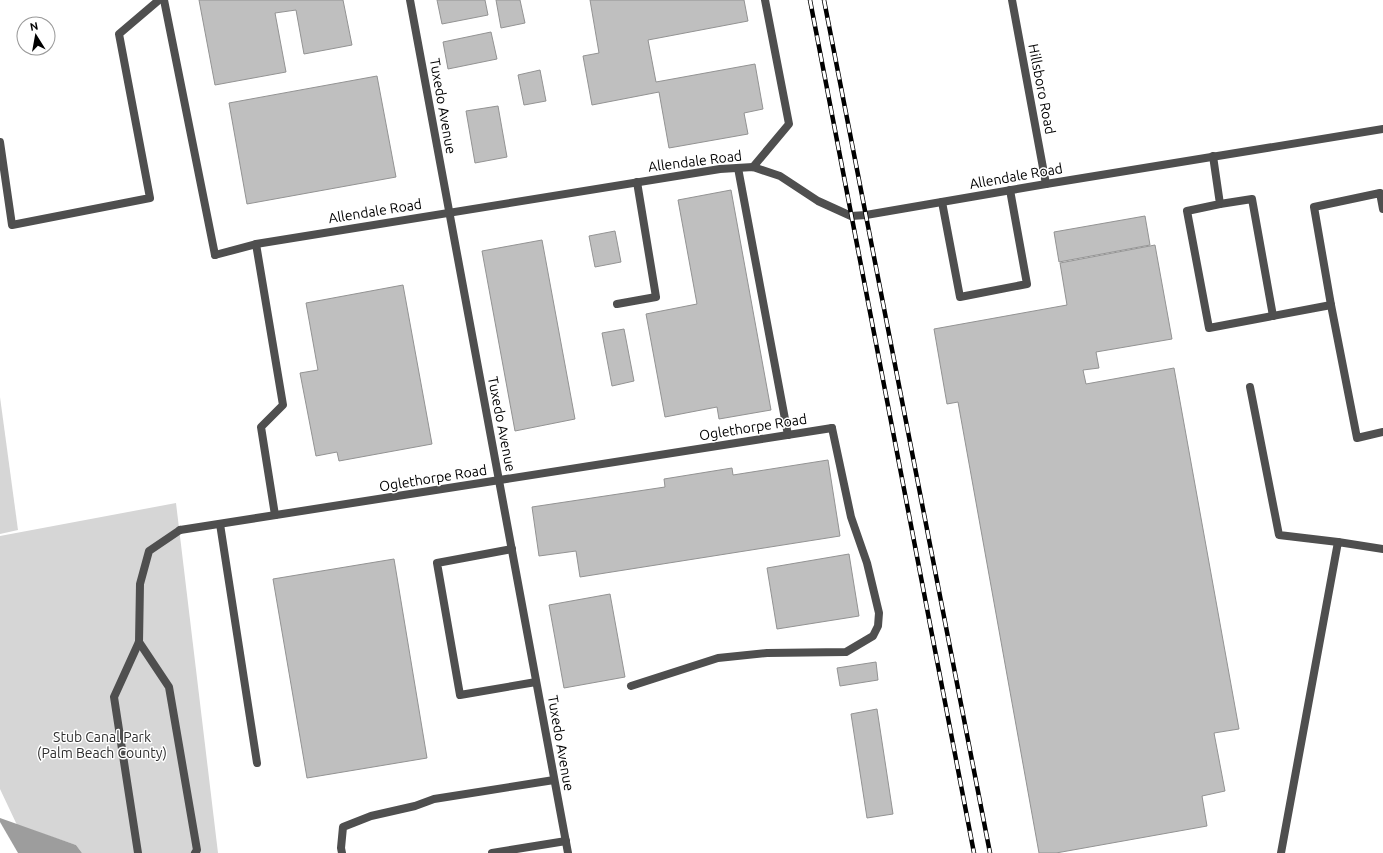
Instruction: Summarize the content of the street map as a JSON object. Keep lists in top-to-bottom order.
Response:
{
  "streets": {
    "street": [
      "Hillsboro Road",
      "Tuxedo Avenue",
      "Allendale Road",
      "Oglethorpe Road"
    ]
  },
  "crossings": [
    ["Hillsboro Road", "Allendale Road"],
    ["Tuxedo Avenue", "Allendale Road"],
    ["Tuxedo Avenue", "Oglethorpe Road"]
  ],
  "parks": ["Stub Canal Park (Palm Beach County)"],
  "north": "top"
}
